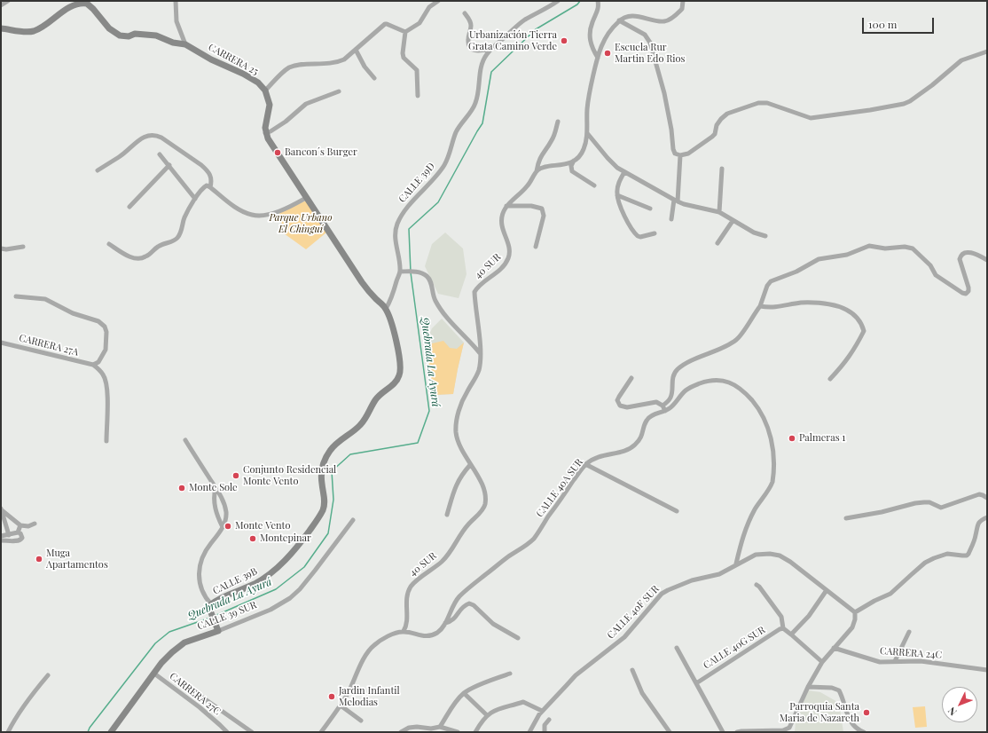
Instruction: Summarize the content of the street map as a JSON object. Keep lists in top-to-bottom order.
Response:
{
  "streets": {
    "street": [
      "CARRERA 25",
      "CALLE 39D",
      "40 SUR",
      "CARRERA 27A",
      "CALLE 40A SUR",
      "CALLE 39B",
      "CALLE 40F SUR",
      "CALLE 39 SUR",
      "CALLE 40G SUR",
      "CARRERA 24C",
      "CARRERA 27C"
    ]
  },
  "crossings": [
    ["40 SUR", "CALLE 40A SUR"],
    ["CALLE 40A SUR", "CALLE 40F SUR"],
    ["CALLE 39 SUR", "CARRERA 27C"]
  ],
  "water": ["Quebrada La Ayurá"],
  "parks": ["Parque Urbano El Chinguí"],
  "places": [
    "Urbanización Tierra Grata Camino Verde",
    "Escuela Rur Martin Edo Rios",
    "Bancon´s Burger",
    "Palmeras 1",
    "Conjunto Residencial Monte Vento",
    "Monte Sole",
    "Monte Vento",
    "Montepinar",
    "Muga Apartamentos",
    "Jardin Infantil Melodias",
    "Parroquia Santa Maria de Nazareth"
  ],
  "scale_bar": "100 m",
  "north": "bottom left"
}
